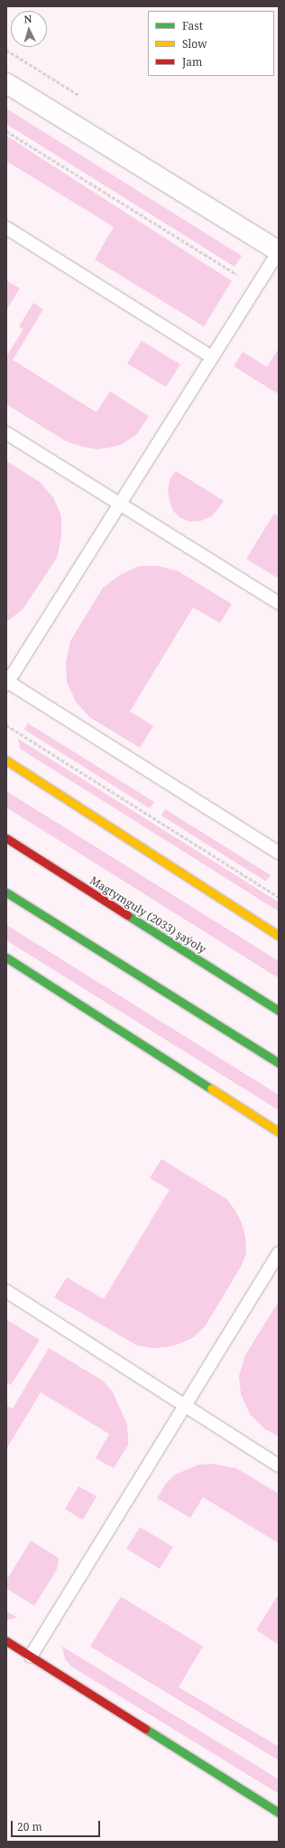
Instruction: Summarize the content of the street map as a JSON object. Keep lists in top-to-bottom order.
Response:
{
  "streets": {
    "street": ["Magtymguly (2033) şaýoly"]
  },
  "legend": ["Fast", "Slow", "Jam"],
  "scale_bar": "20 m",
  "north": "top"
}
